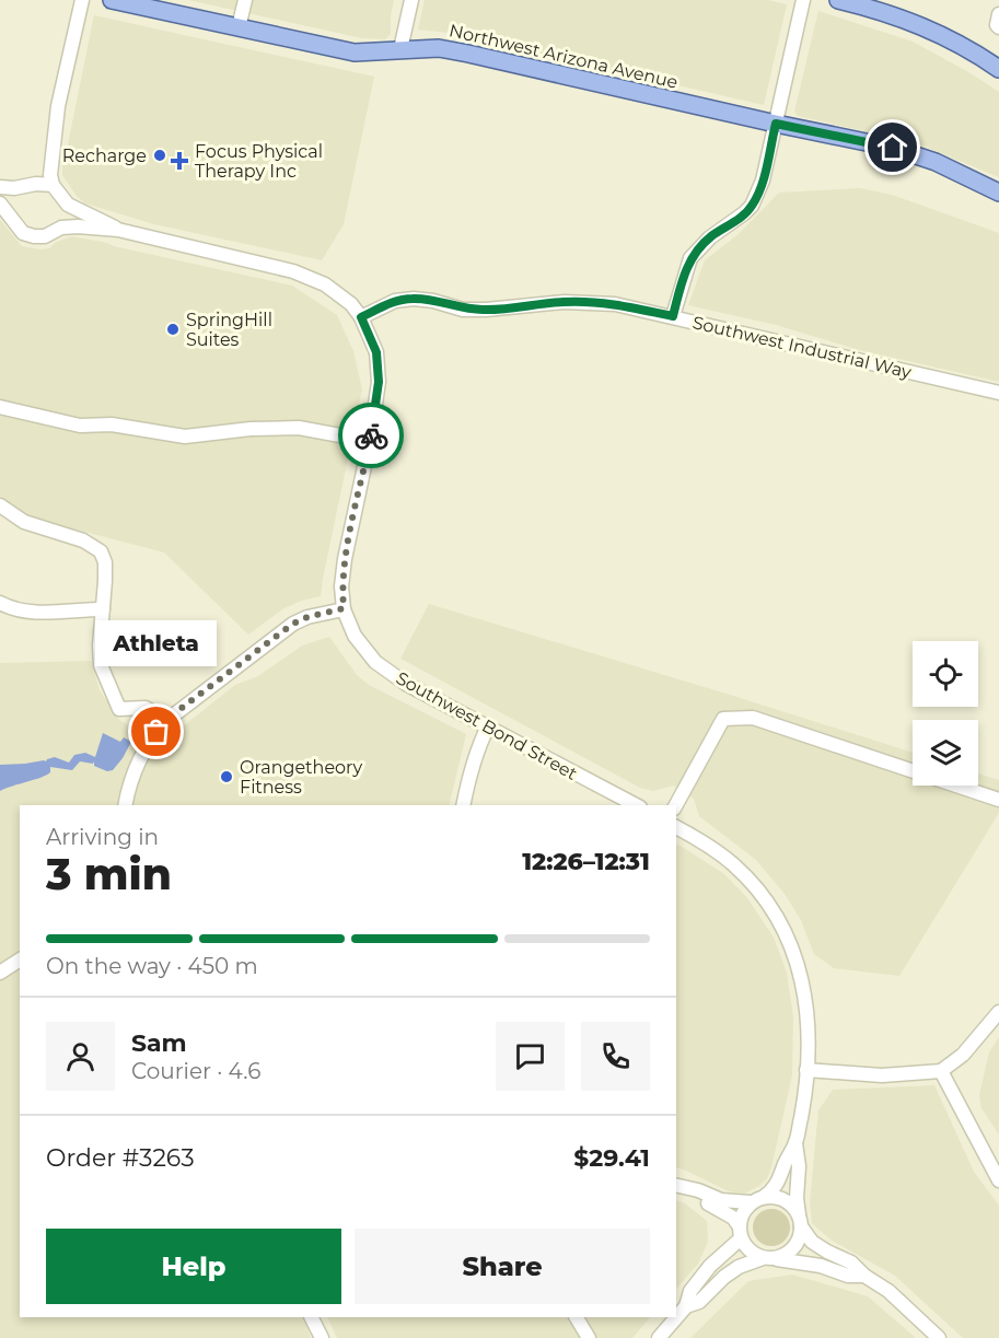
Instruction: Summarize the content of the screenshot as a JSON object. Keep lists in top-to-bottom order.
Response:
{
  "streets": {
    "main road": ["Northwest Arizona Avenue"],
    "street": ["Southwest Industrial Way", "Southwest Bond Street"]
  },
  "crossings": [
    ["Southwest Industrial Way", "Southwest Bond Street"]
  ],
  "places": {
    "other": [
      "Recharge",
      "SpringHill Suites",
      "Athleta",
      "Orangetheory Fitness"
    ],
    "health": ["Focus Physical Therapy Inc"]
  },
  "page": {
    "bubble": "Athleta",
    "heading": ["3 min", "Arriving in", "12:26–12:31"],
    "panel": [
      "Sam",
      "Courier · 4.6",
      "Order #3263",
      "$29.41"
    ],
    "bar": "On the way · 450 m",
    "buttons": ["Help", "Share"]
  }
}
